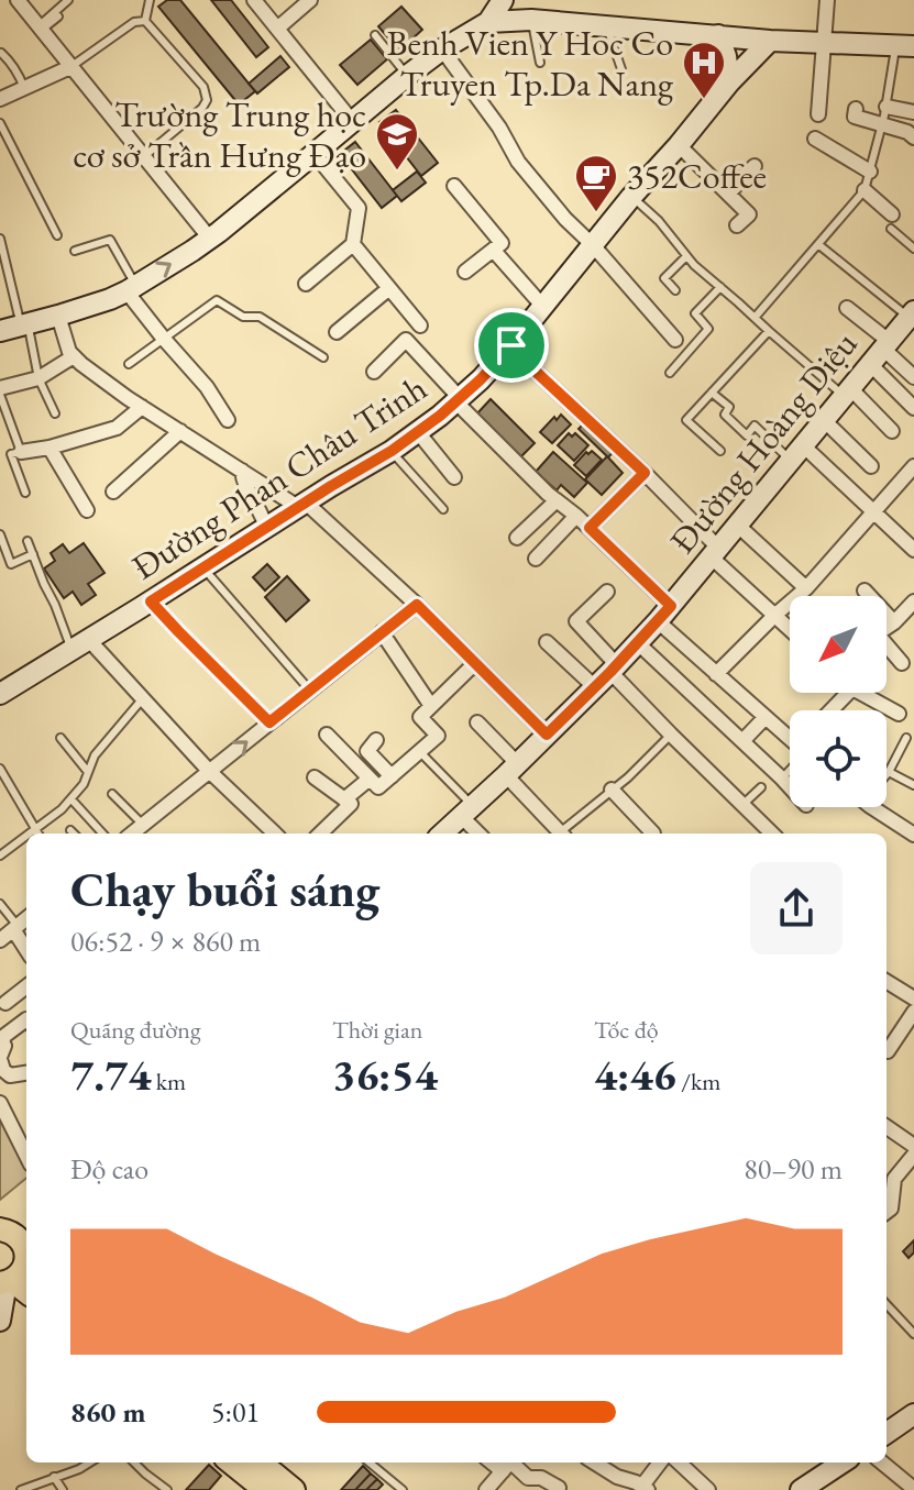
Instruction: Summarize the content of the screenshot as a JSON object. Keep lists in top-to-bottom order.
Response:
{
  "streets": {
    "main road": ["Đường Hoàng Diệu", "Đường Phan Châu Trinh"]
  },
  "places": {
    "hospital": ["Benh Vien Y Hoc Co Truyen Tp.Da Nang"],
    "school or university": ["Trường Trung học cơ sở Trần Hưng Đạo"],
    "cafe": ["352Coffee"]
  },
  "north": "bottom left",
  "page": {
    "heading": ["Chạy buổi sáng", "06:52 · 9 × 860 m"],
    "stats": [
      ["Quãng đường", "7.74 km"],
      ["Thời gian", "36:54"],
      ["Tốc độ", "4:46 /km"]
    ],
    "chart": ["Độ cao", "80–90 m"],
    "list": [
      {
        "name": "860 m",
        "note": "5:01"
      }
    ]
  }
}
